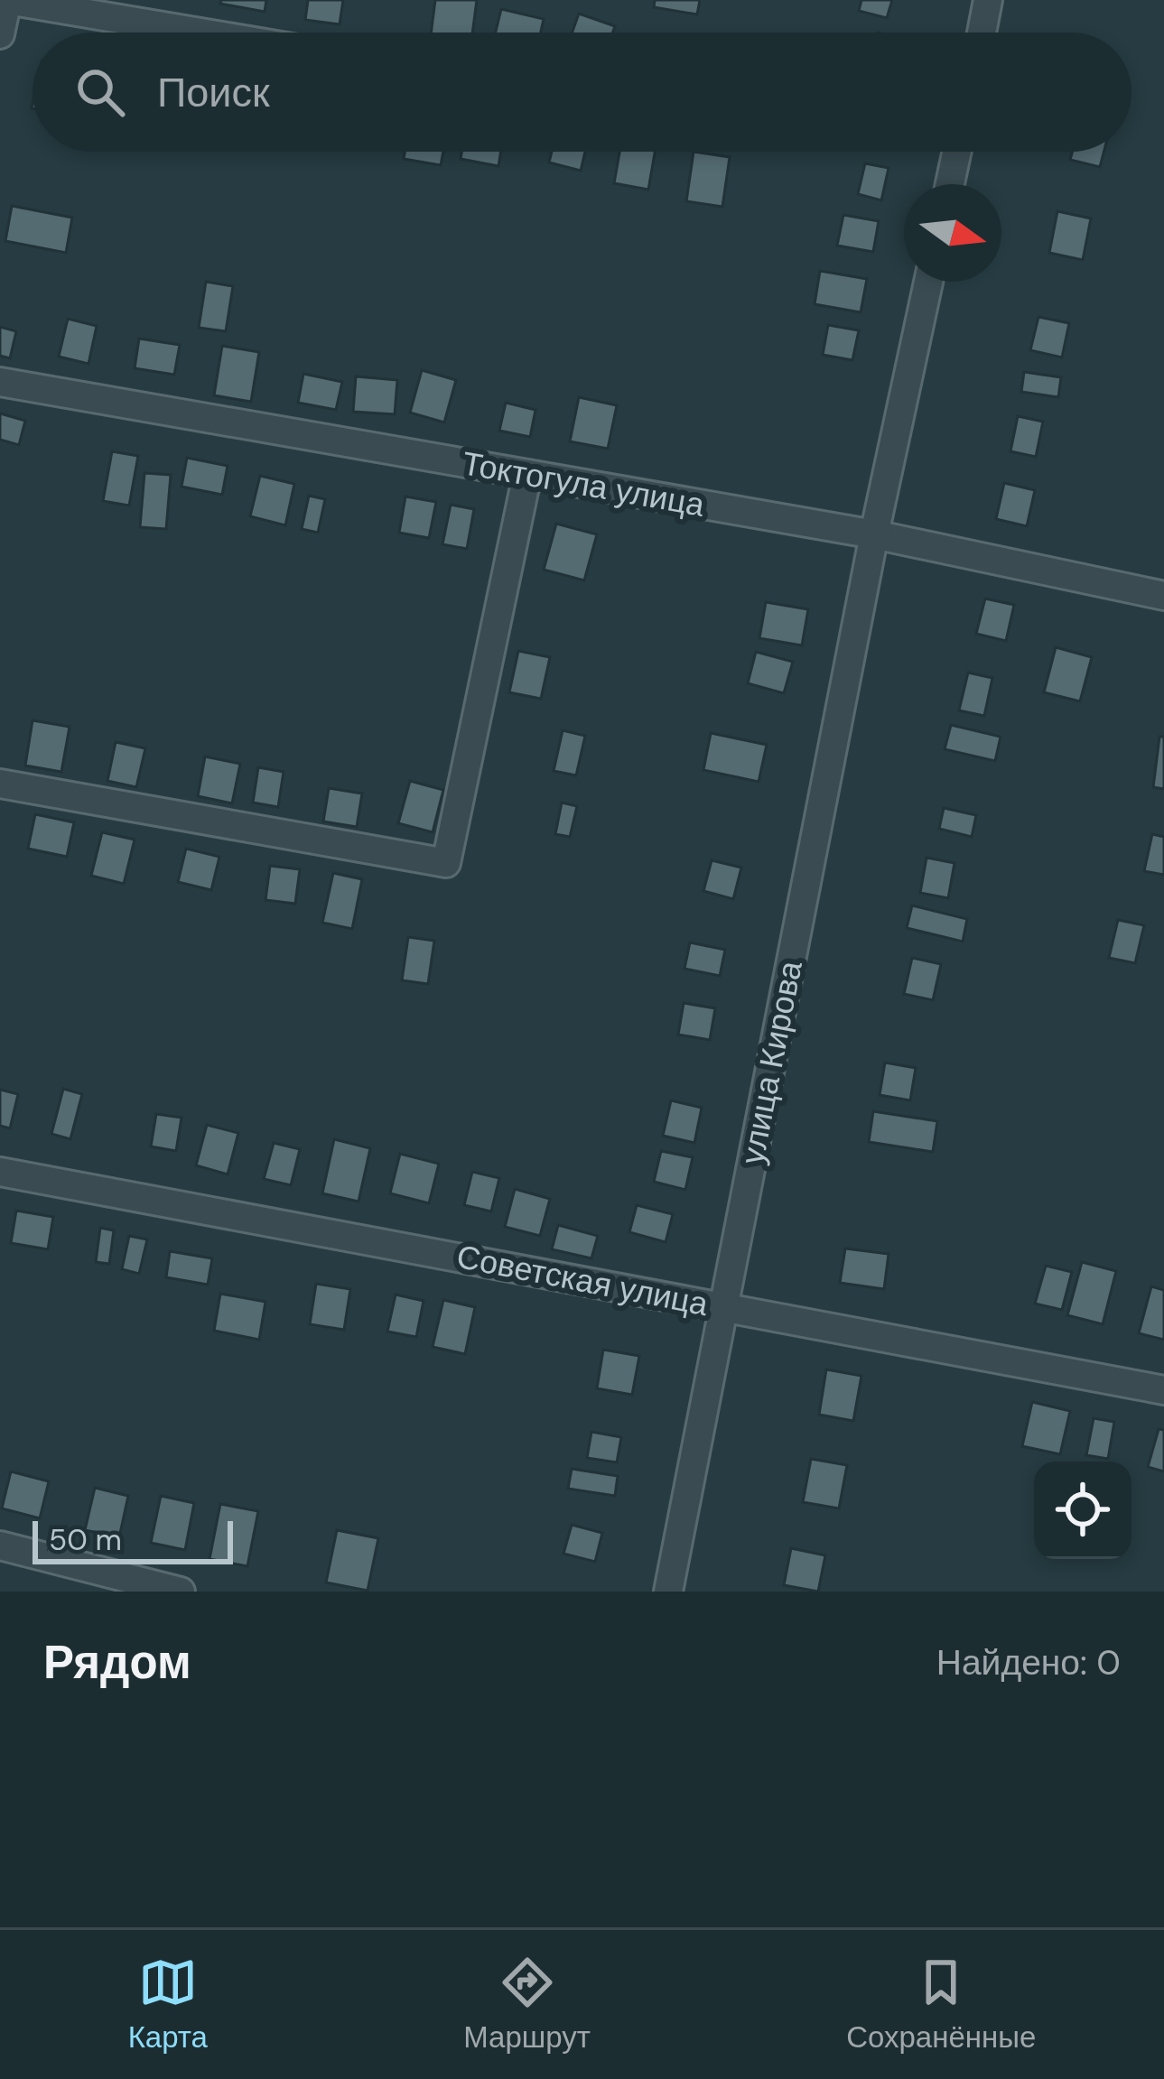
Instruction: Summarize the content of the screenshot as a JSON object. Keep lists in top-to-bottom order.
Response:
{
  "streets": {
    "street": ["Токтогула улица", "улица Кирова", "Советская улица"]
  },
  "crossings": [
    ["Токтогула улица", "улица Кирова"],
    ["улица Кирова", "Советская улица"]
  ],
  "scale_bar": "50 m",
  "north": "right",
  "page": {
    "search": "Поиск",
    "scale": "50 m",
    "heading": ["Рядом", "Найдено: 0"],
    "nav": ["Карта", "Маршрут", "Сохранённые"]
  }
}
